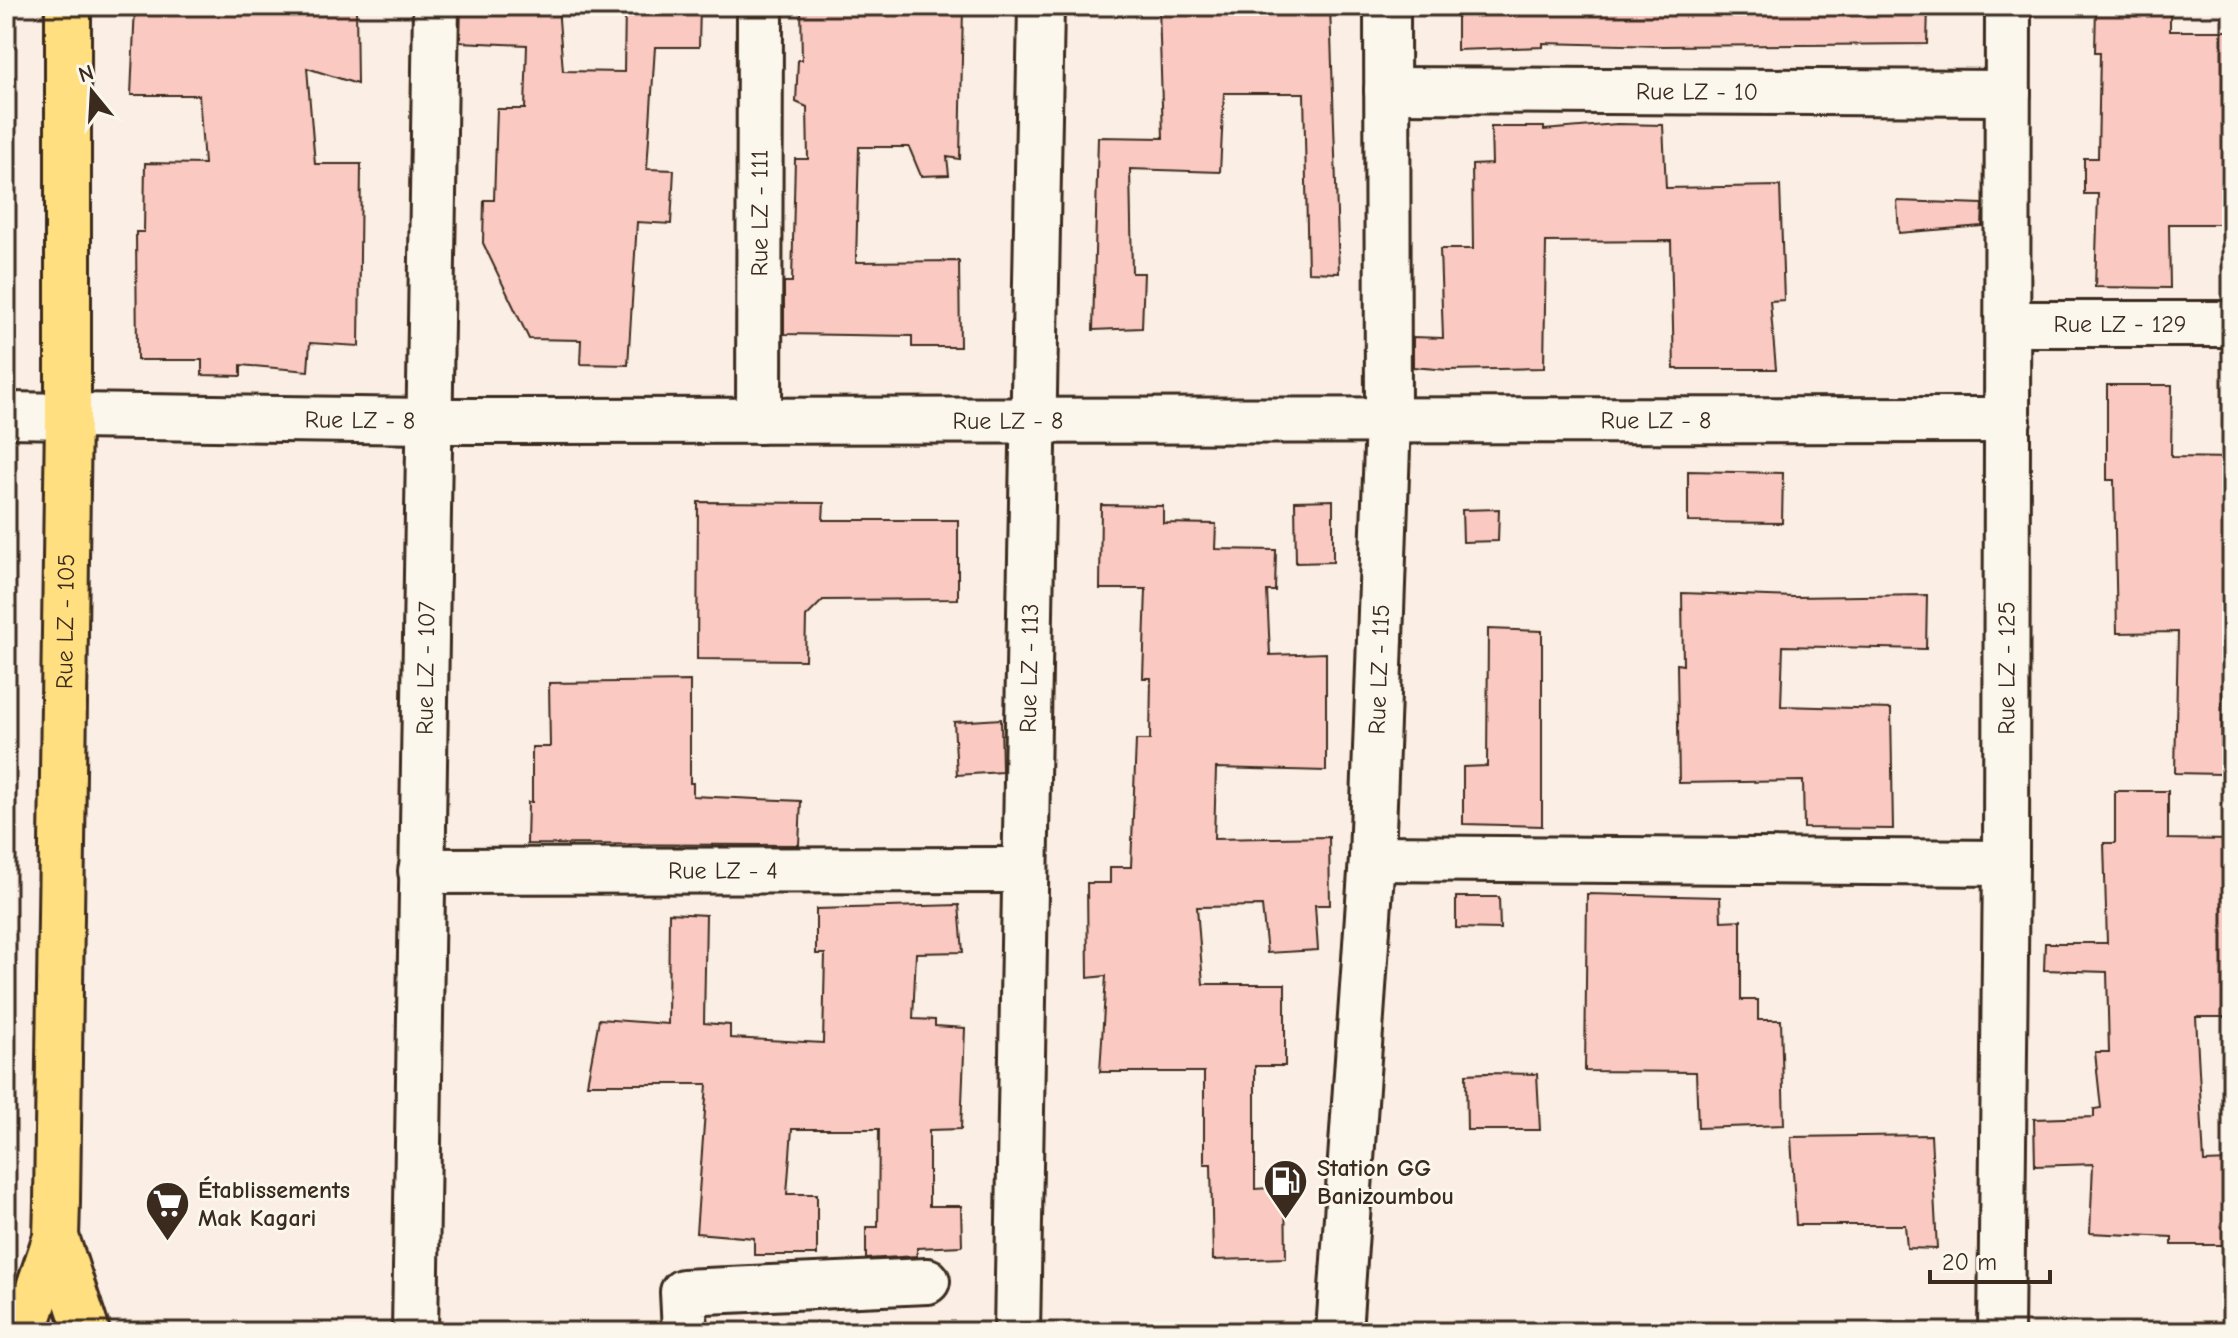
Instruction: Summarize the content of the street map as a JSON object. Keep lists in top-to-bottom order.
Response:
{
  "streets": {
    "main road": ["Rue LZ - 105"],
    "street": [
      "Rue LZ - 10",
      "Rue LZ - 111",
      "Rue LZ - 129",
      "Rue LZ - 8",
      "Rue LZ - 107",
      "Rue LZ - 113",
      "Rue LZ - 125",
      "Rue LZ - 115",
      "Rue LZ - 4"
    ]
  },
  "crossings": [
    ["Rue LZ - 10", "Rue LZ - 125"],
    ["Rue LZ - 10", "Rue LZ - 115"],
    ["Rue LZ - 111", "Rue LZ - 8"],
    ["Rue LZ - 129", "Rue LZ - 125"],
    ["Rue LZ - 8", "Rue LZ - 105"],
    ["Rue LZ - 8", "Rue LZ - 107"],
    ["Rue LZ - 8", "Rue LZ - 113"],
    ["Rue LZ - 8", "Rue LZ - 125"],
    ["Rue LZ - 8", "Rue LZ - 115"],
    ["Rue LZ - 107", "Rue LZ - 4"],
    ["Rue LZ - 113", "Rue LZ - 4"]
  ],
  "places": {
    "fuel station": ["Station GG Banizoumbou"],
    "supermarket": ["Établissements Mak Kagari"]
  },
  "scale_bar": "20 m",
  "north": "top"
}
